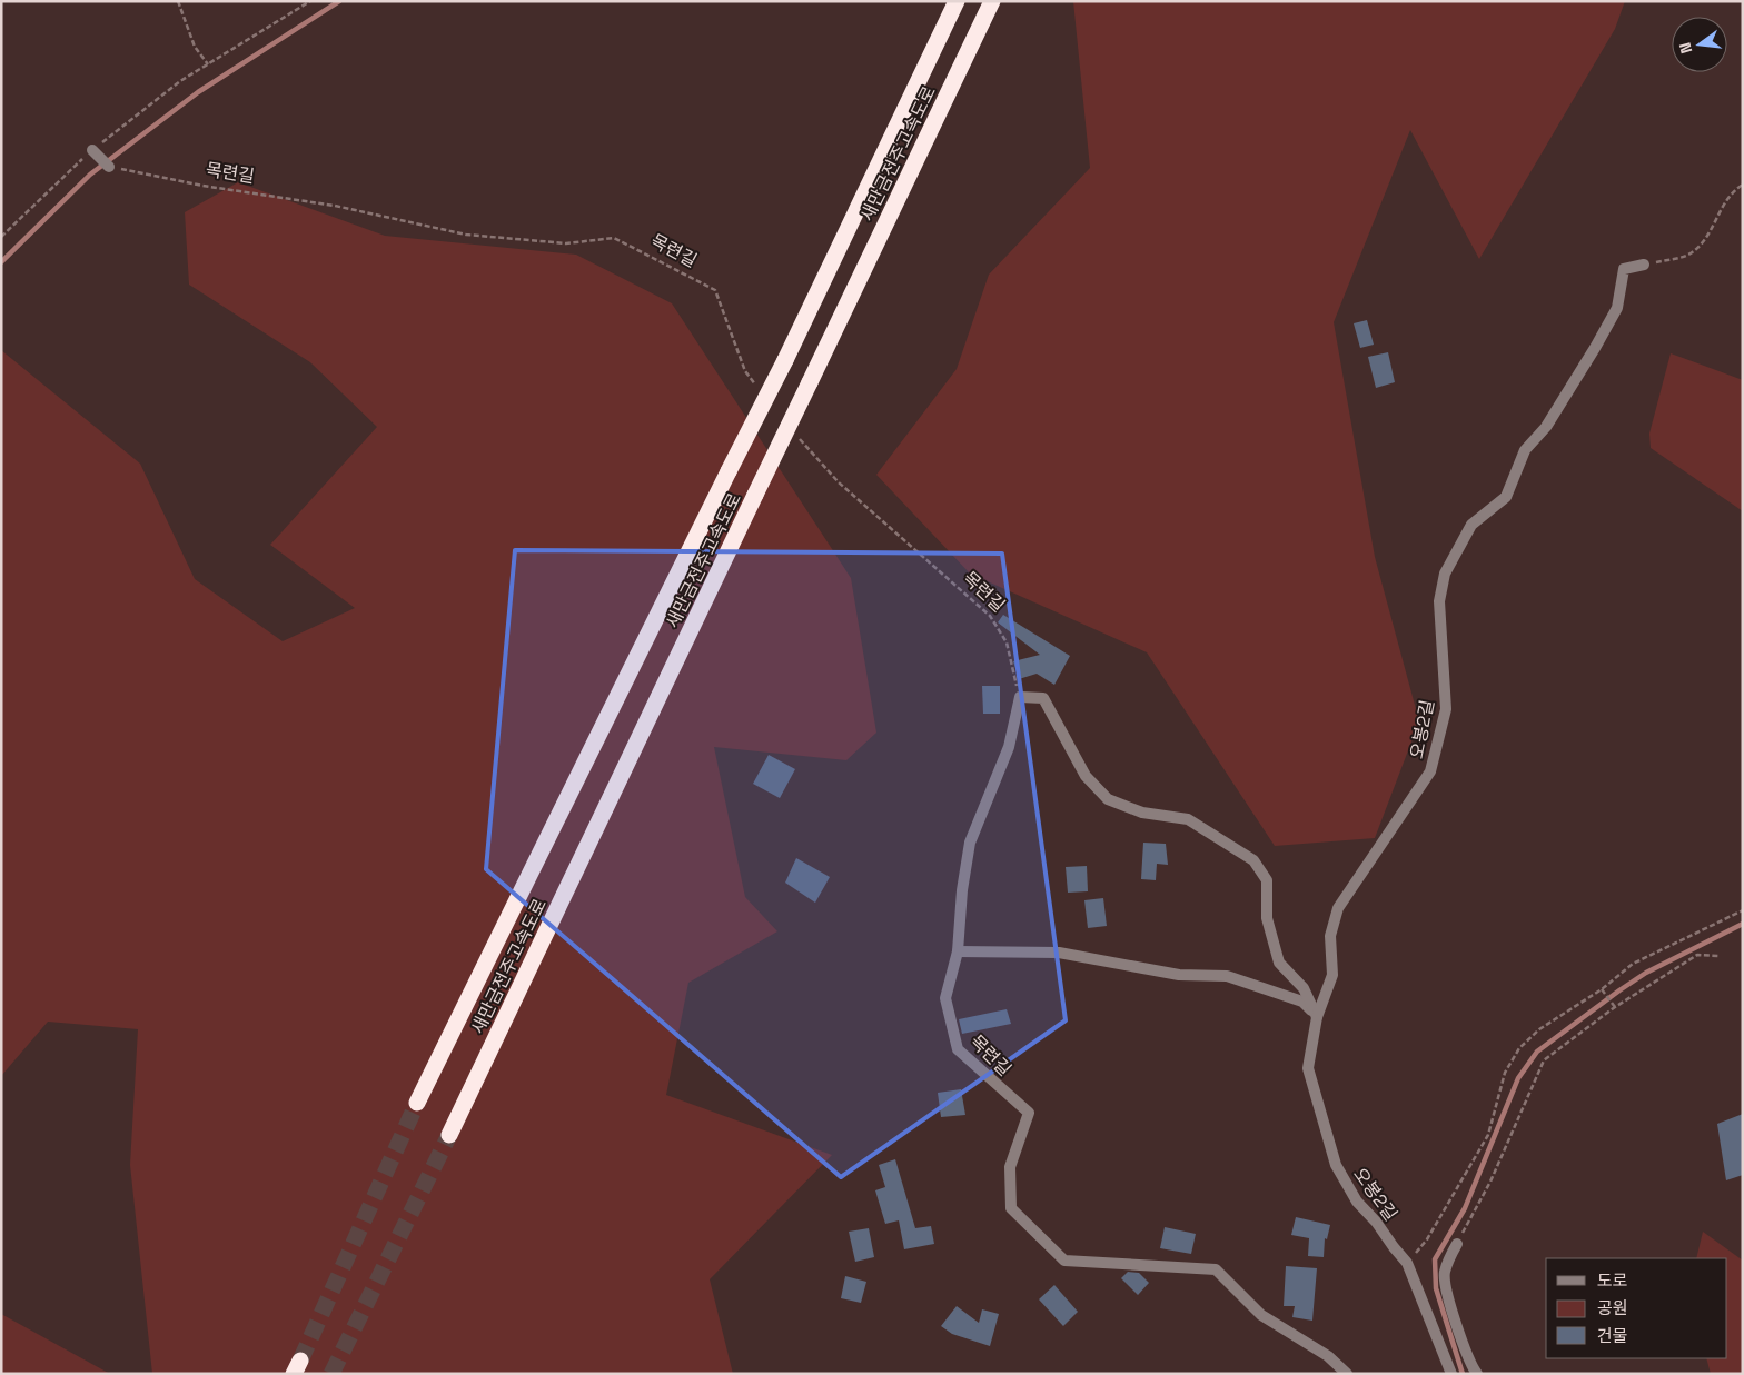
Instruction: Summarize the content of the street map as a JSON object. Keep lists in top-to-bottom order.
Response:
{
  "streets": {
    "highway": ["새만금전주고속도로"],
    "street": ["목련길", "오봉2길"]
  },
  "legend": ["도로", "공원", "건물"],
  "north": "left"
}
